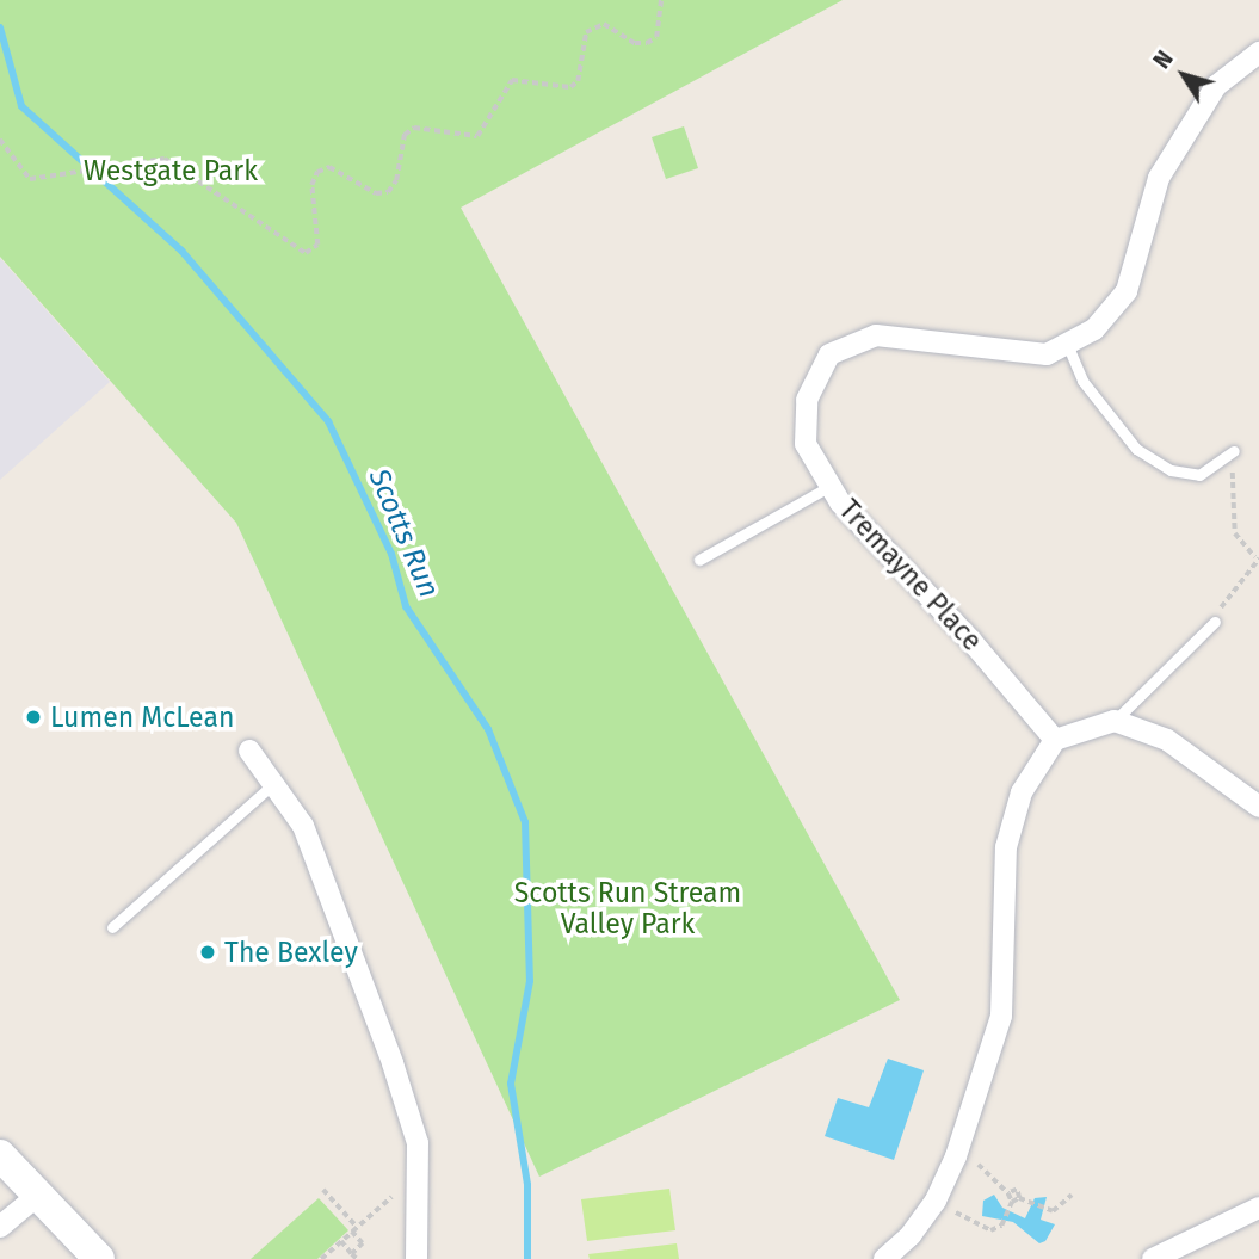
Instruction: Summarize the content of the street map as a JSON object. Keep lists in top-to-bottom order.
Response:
{
  "streets": {
    "street": ["Tremayne Place"]
  },
  "water": ["Scotts Run"],
  "parks": ["Westgate Park", "Scotts Run Stream Valley Park"],
  "places": ["Lumen McLean", "The Bexley"],
  "north": "top left"
}
